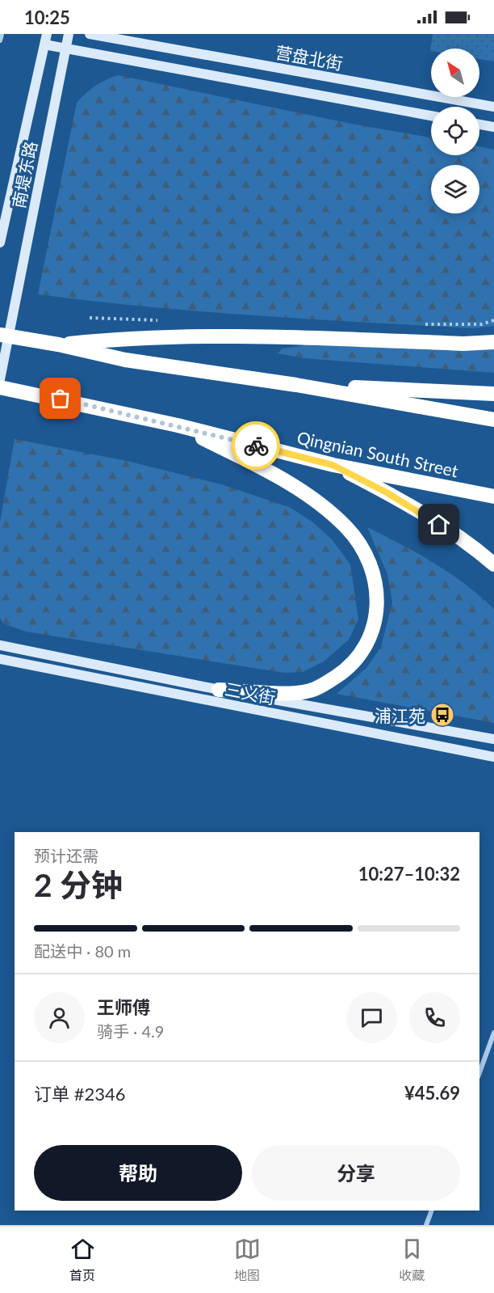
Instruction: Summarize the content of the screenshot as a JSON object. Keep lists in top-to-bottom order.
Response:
{
  "streets": {
    "highway": ["Qingnian South Street"],
    "street": ["营盘北街", "南堤东路", "三义街"]
  },
  "crossings": [
    ["营盘北街", "南堤东路"]
  ],
  "places": {
    "bus stop": ["浦江苑"]
  },
  "north": "top left",
  "page": {
    "status": "10:25",
    "heading": ["2 分钟", "预计还需", "10:27–10:32"],
    "panel": [
      "王师傅",
      "骑手 · 4.9",
      "订单 #2346",
      "¥45.69"
    ],
    "bar": "配送中 · 80 m",
    "buttons": ["帮助", "分享"],
    "tabs": ["首页", "地图", "收藏"]
  }
}
